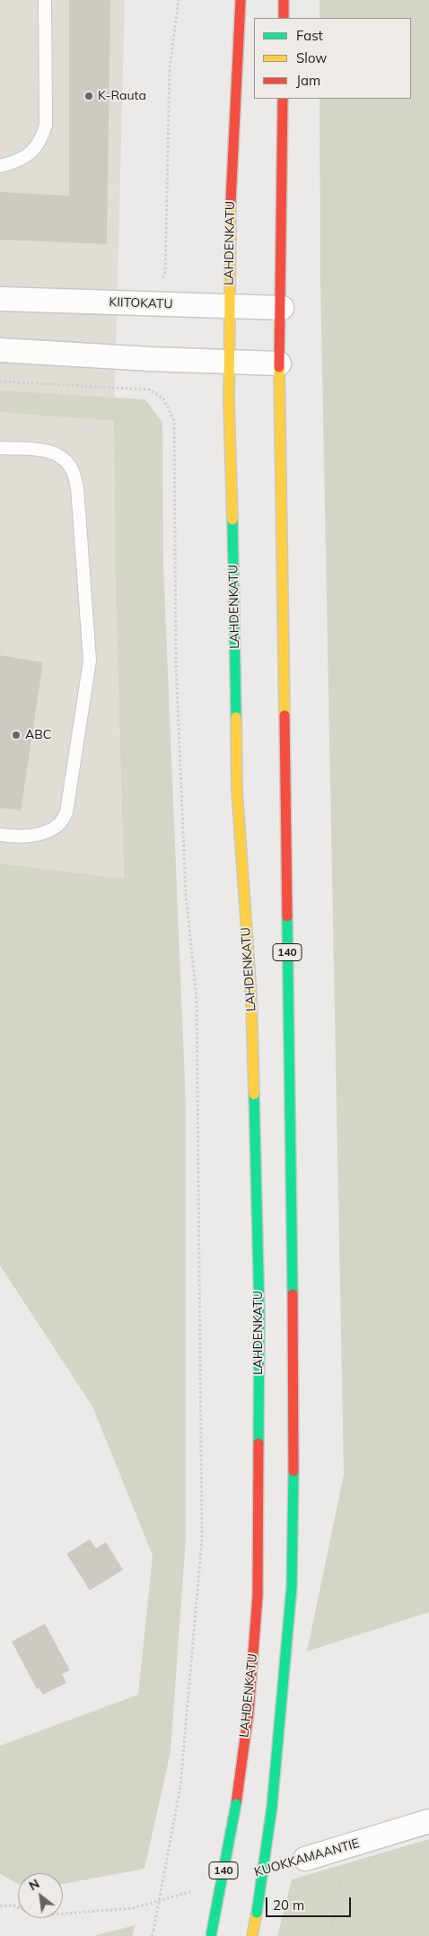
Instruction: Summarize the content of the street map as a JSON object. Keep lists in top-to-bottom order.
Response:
{
  "streets": {
    "main road": ["LAHDENKATU", "140"],
    "street": ["KIITOKATU", "KUOKKAMAANTIE"]
  },
  "crossings": [
    ["LAHDENKATU", "KIITOKATU"],
    ["KIITOKATU", "140"]
  ],
  "places": ["K-Rauta", "ABC"],
  "legend": ["Fast", "Slow", "Jam"],
  "scale_bar": "20 m",
  "north": "top left"
}
